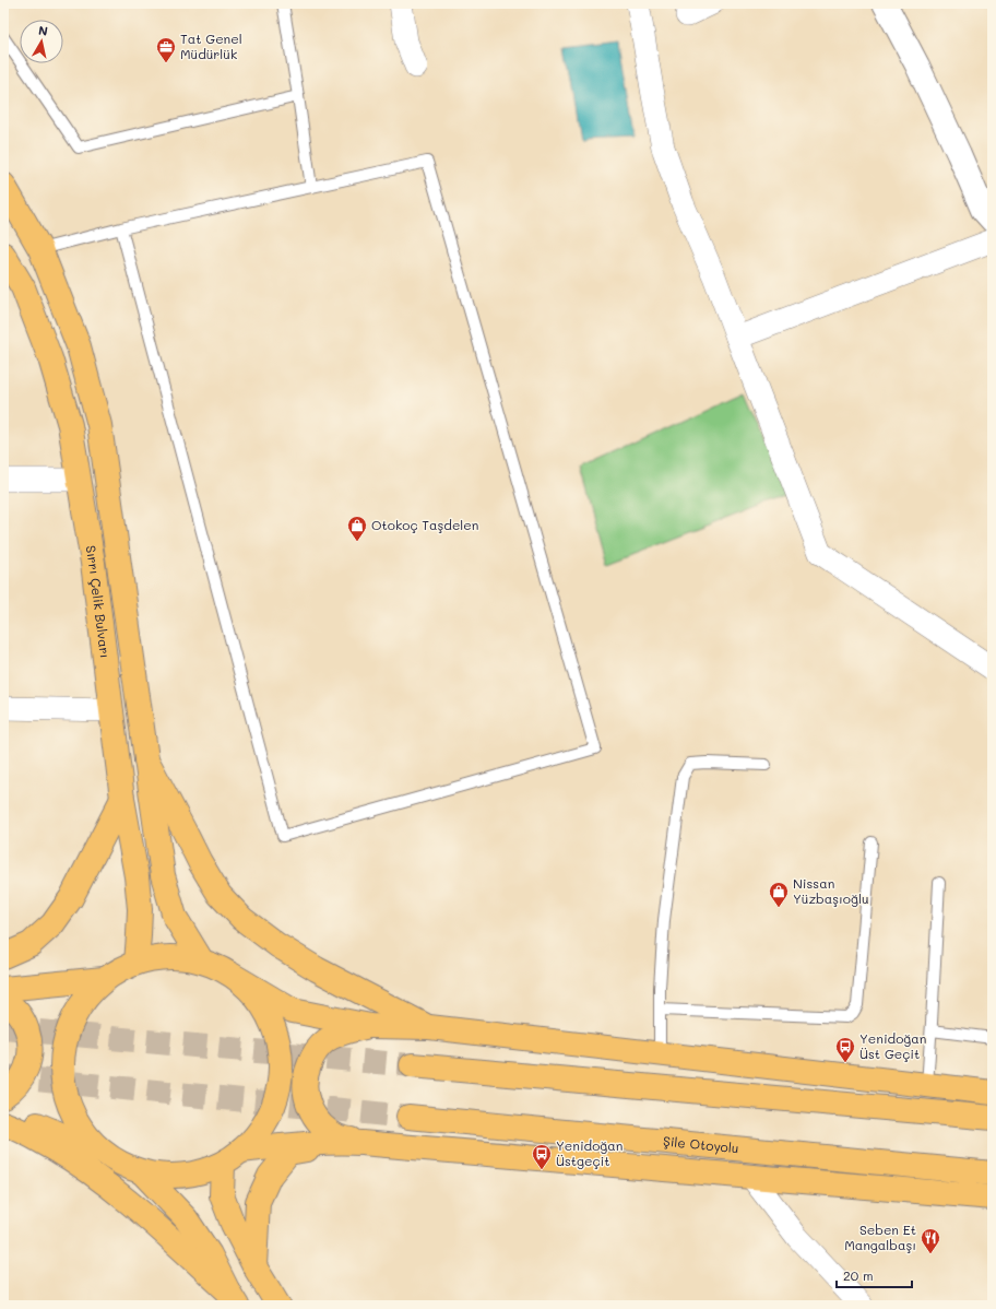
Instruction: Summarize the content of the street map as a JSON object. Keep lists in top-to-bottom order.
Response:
{
  "streets": {
    "main road": ["Sırrı Çelik Bulvarı", "Şile Otoyolu"]
  },
  "places": {
    "office": ["Tat Genel Müdürlük"],
    "shop": ["Otokoç Taşdelen", "Nissan Yüzbaşıoğlu"],
    "bus stop": ["Yenidoğan Üst Geçit", "Yenidoğan Üstgeçit"],
    "restaurant": ["Seben Et Mangalbaşı"]
  },
  "scale_bar": "20 m",
  "north": "top"
}
